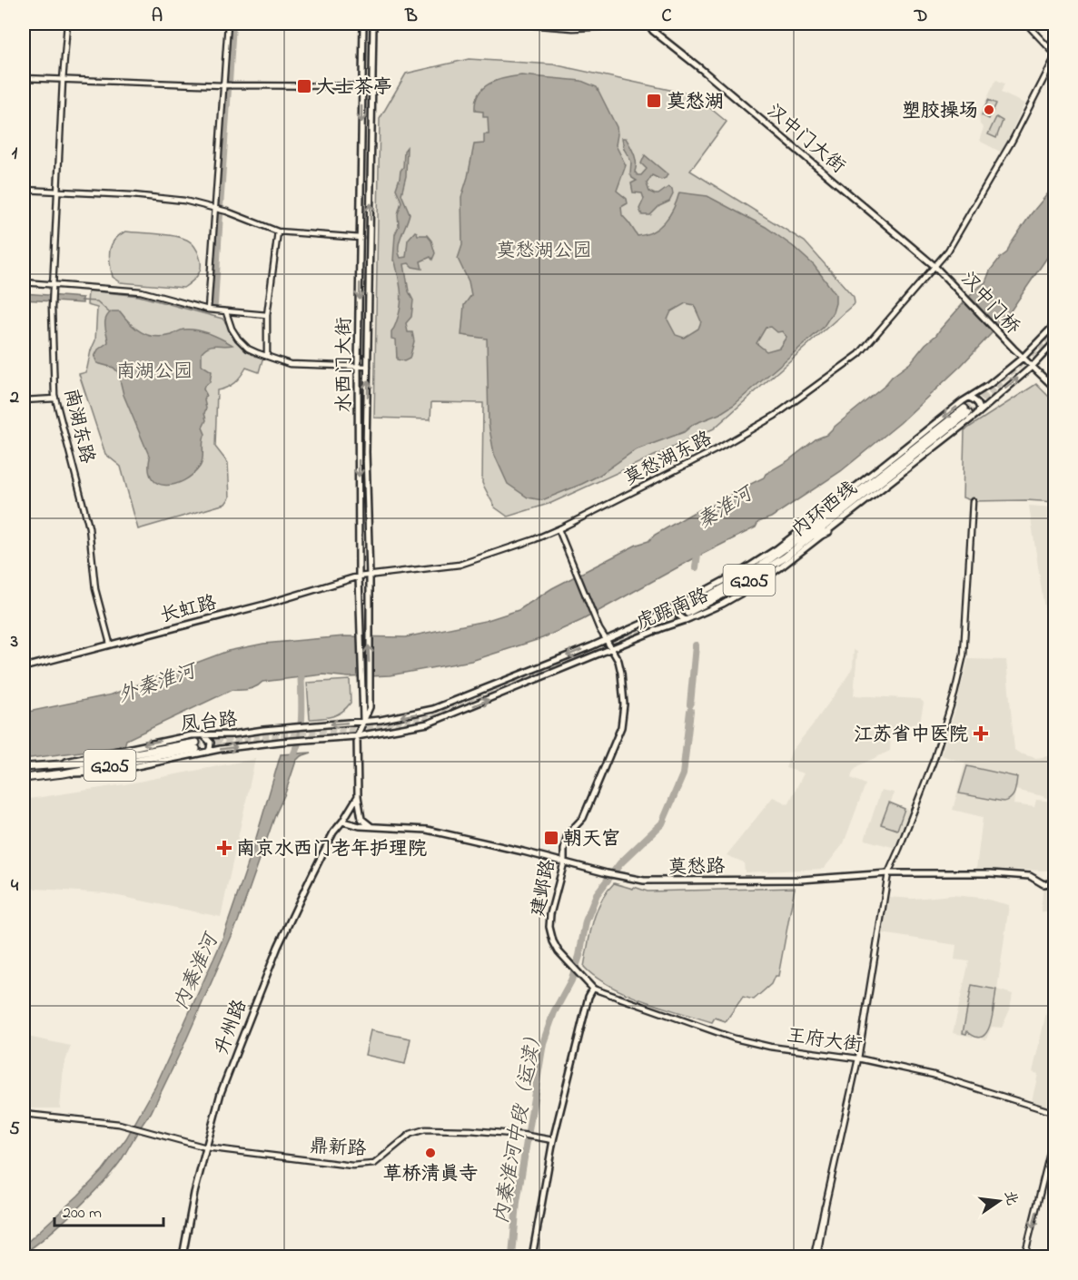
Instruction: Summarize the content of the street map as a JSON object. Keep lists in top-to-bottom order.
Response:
{
  "streets": {
    "highway": ["内环西线", "G205"],
    "main road": [
      "汉中门大街",
      "汉中门桥",
      "水西门大街",
      "长虹路",
      "虎踞南路",
      "凤台路",
      "莫愁路",
      "建邺路",
      "升州路"
    ],
    "street": [
      "南湖东路",
      "莫愁湖东路",
      "王府大街",
      "鼎新路"
    ]
  },
  "crossings": [
    ["汉中门大街", "汉中门桥"],
    ["汉中门大街", "莫愁湖东路"],
    ["汉中门桥", "虎踞南路"],
    ["水西门大街", "莫愁湖东路"],
    ["水西门大街", "长虹路"],
    ["水西门大街", "虎踞南路"],
    ["水西门大街", "凤台路"],
    ["南湖东路", "长虹路"],
    ["莫愁湖东路", "长虹路"],
    ["G205", "凤台路"],
    ["虎踞南路", "凤台路"],
    ["虎踞南路", "建邺路"],
    ["莫愁路", "建邺路"],
    ["莫愁路", "升州路"],
    ["建邺路", "王府大街"],
    ["升州路", "鼎新路"]
  ],
  "water": [
    "秦淮河",
    "外秦淮河",
    "内秦淮河",
    "内秦淮河中段（运渎）"
  ],
  "parks": ["莫愁湖公园", "南湖公园"],
  "places": {
    "transit": ["大士茶亭", "莫愁湖", "朝天宫"],
    "other": ["塑胶操场", "草桥清真寺"],
    "health": ["江苏省中医院", "南京水西门老年护理院"]
  },
  "scale_bar": "200 m",
  "north": "right",
  "grid": {
    "columns": [
      "A",
      "B",
      "C",
      "D"
    ],
    "rows": [
      "1",
      "2",
      "3",
      "4",
      "5"
    ]
  }
}
